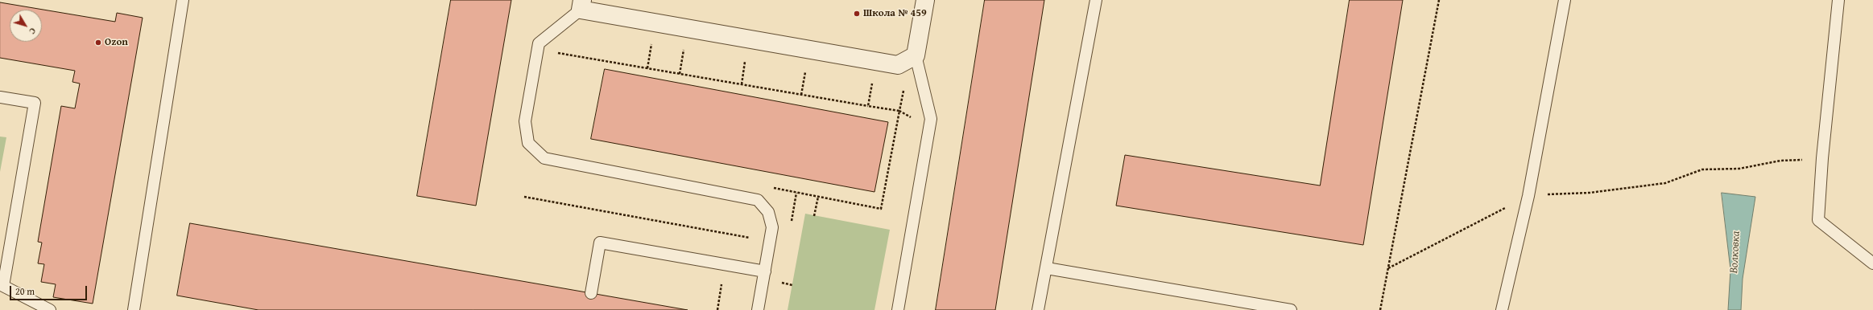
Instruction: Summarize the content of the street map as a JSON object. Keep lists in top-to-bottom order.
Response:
{
  "water": ["Волковка"],
  "places": ["Школа № 459", "Ozon"],
  "scale_bar": "20 m",
  "north": "bottom right"
}
